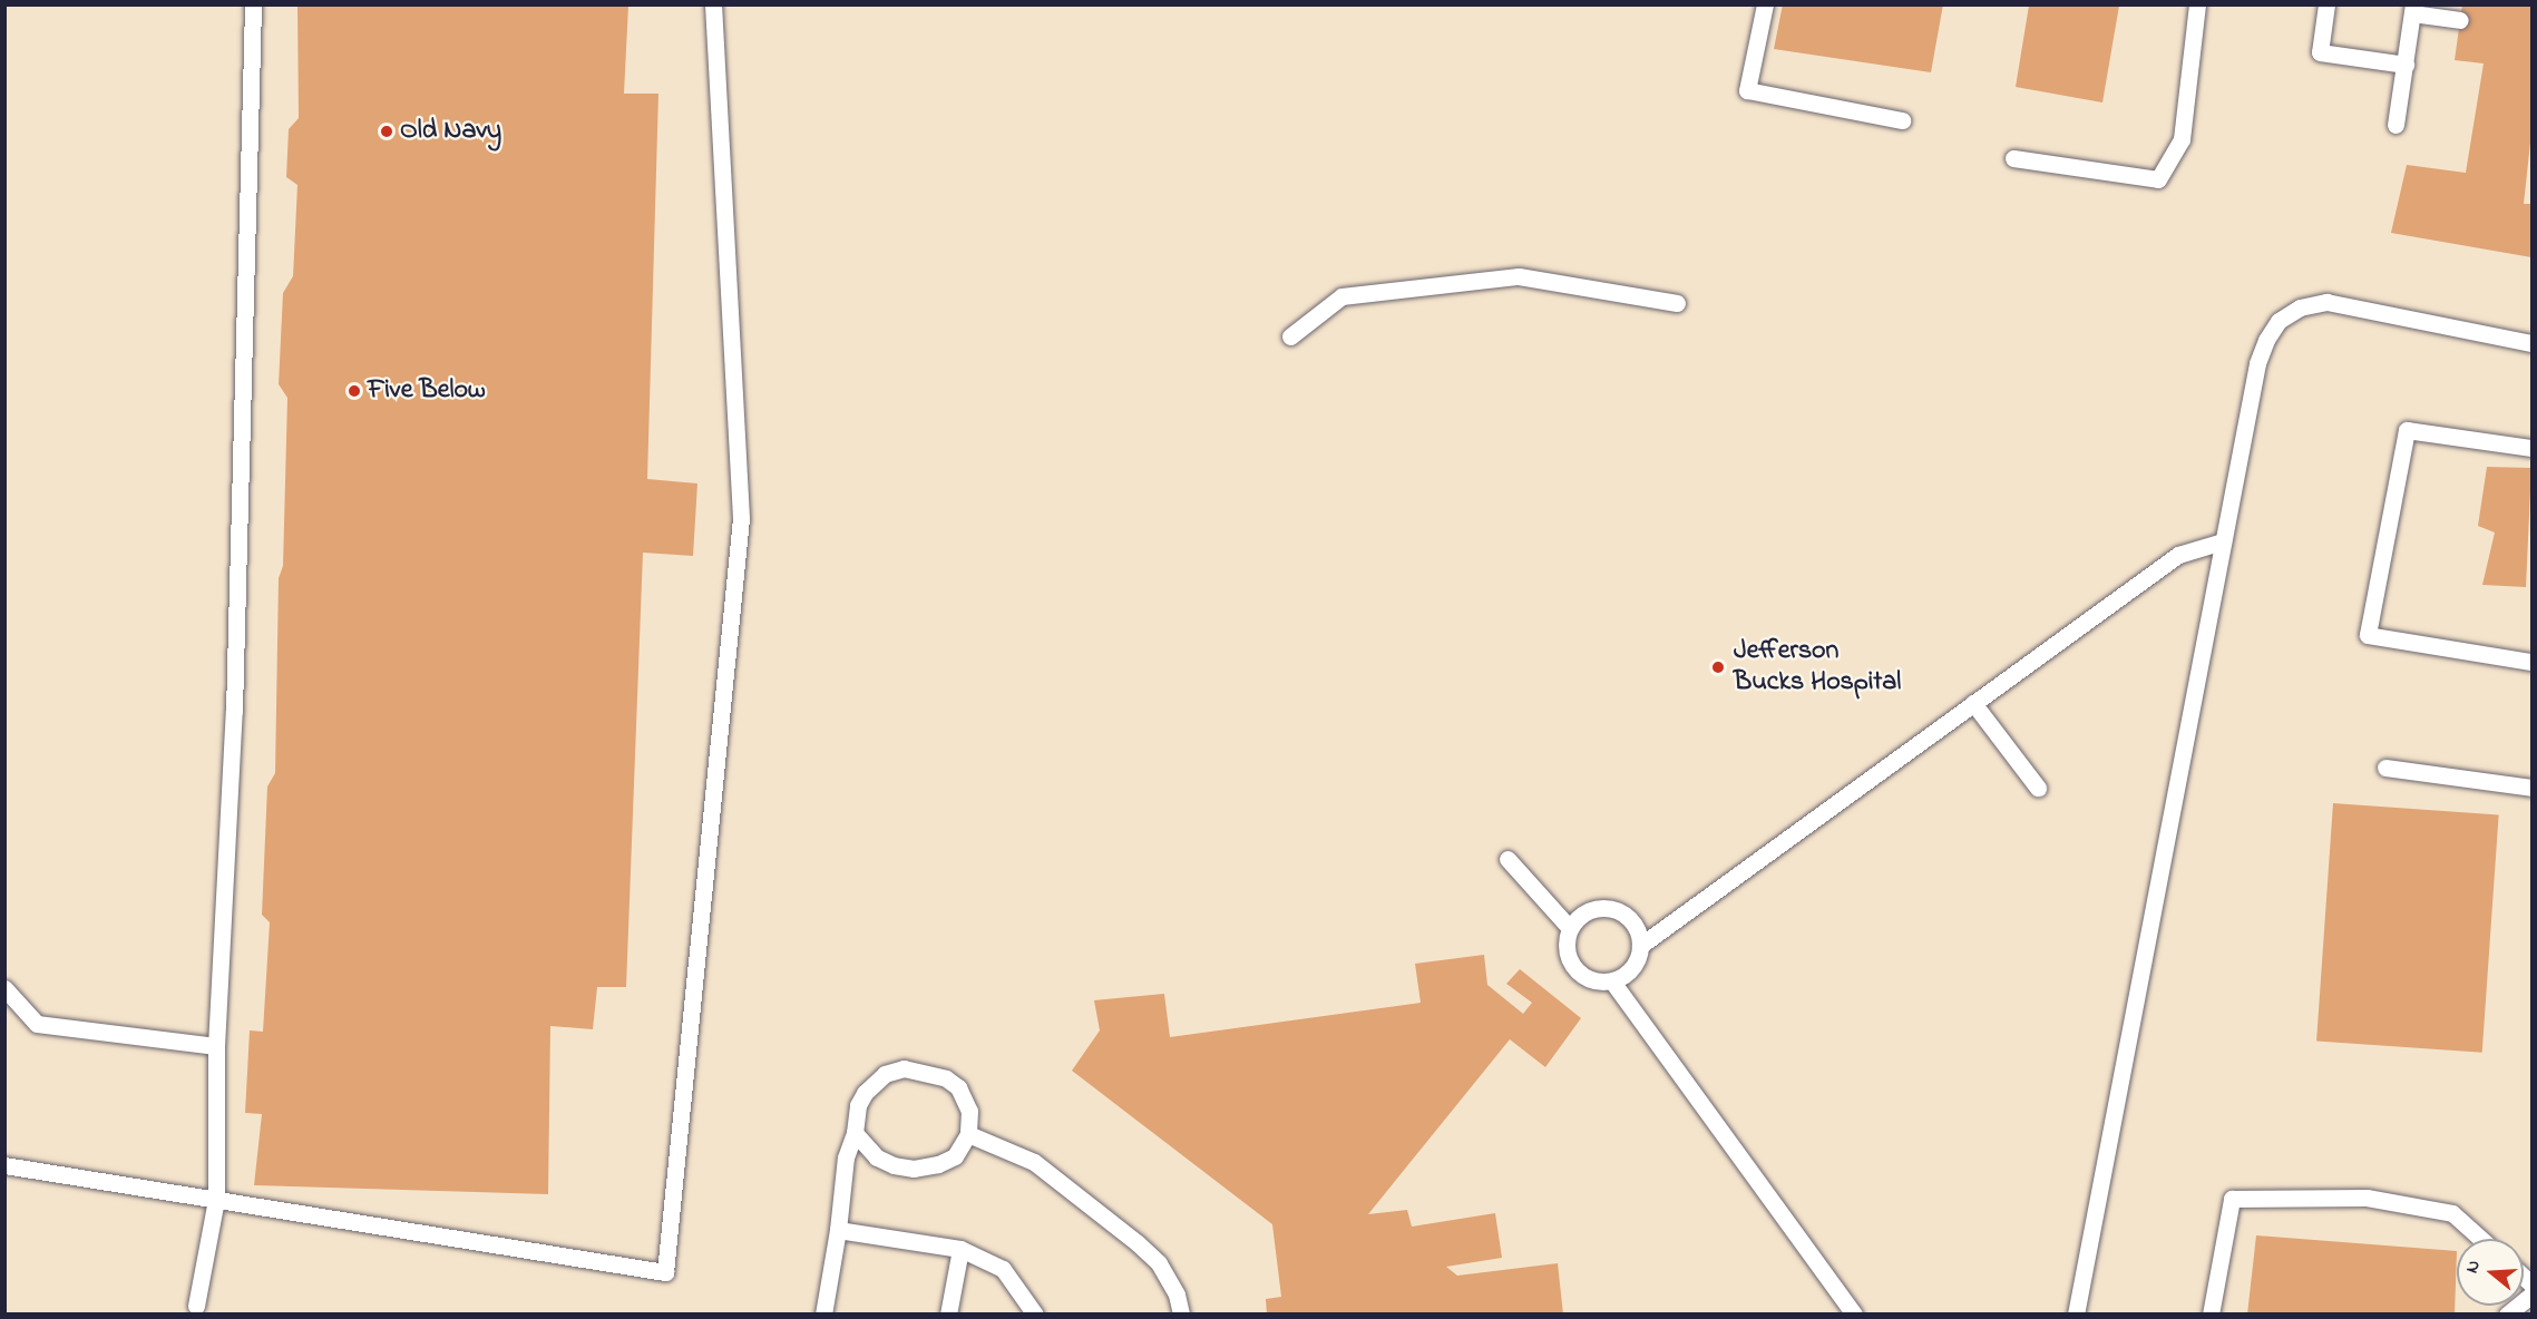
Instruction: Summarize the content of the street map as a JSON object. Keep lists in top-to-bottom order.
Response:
{
  "places": ["Old Navy", "Five Below", "Jefferson Bucks Hospital"],
  "north": "left"
}
